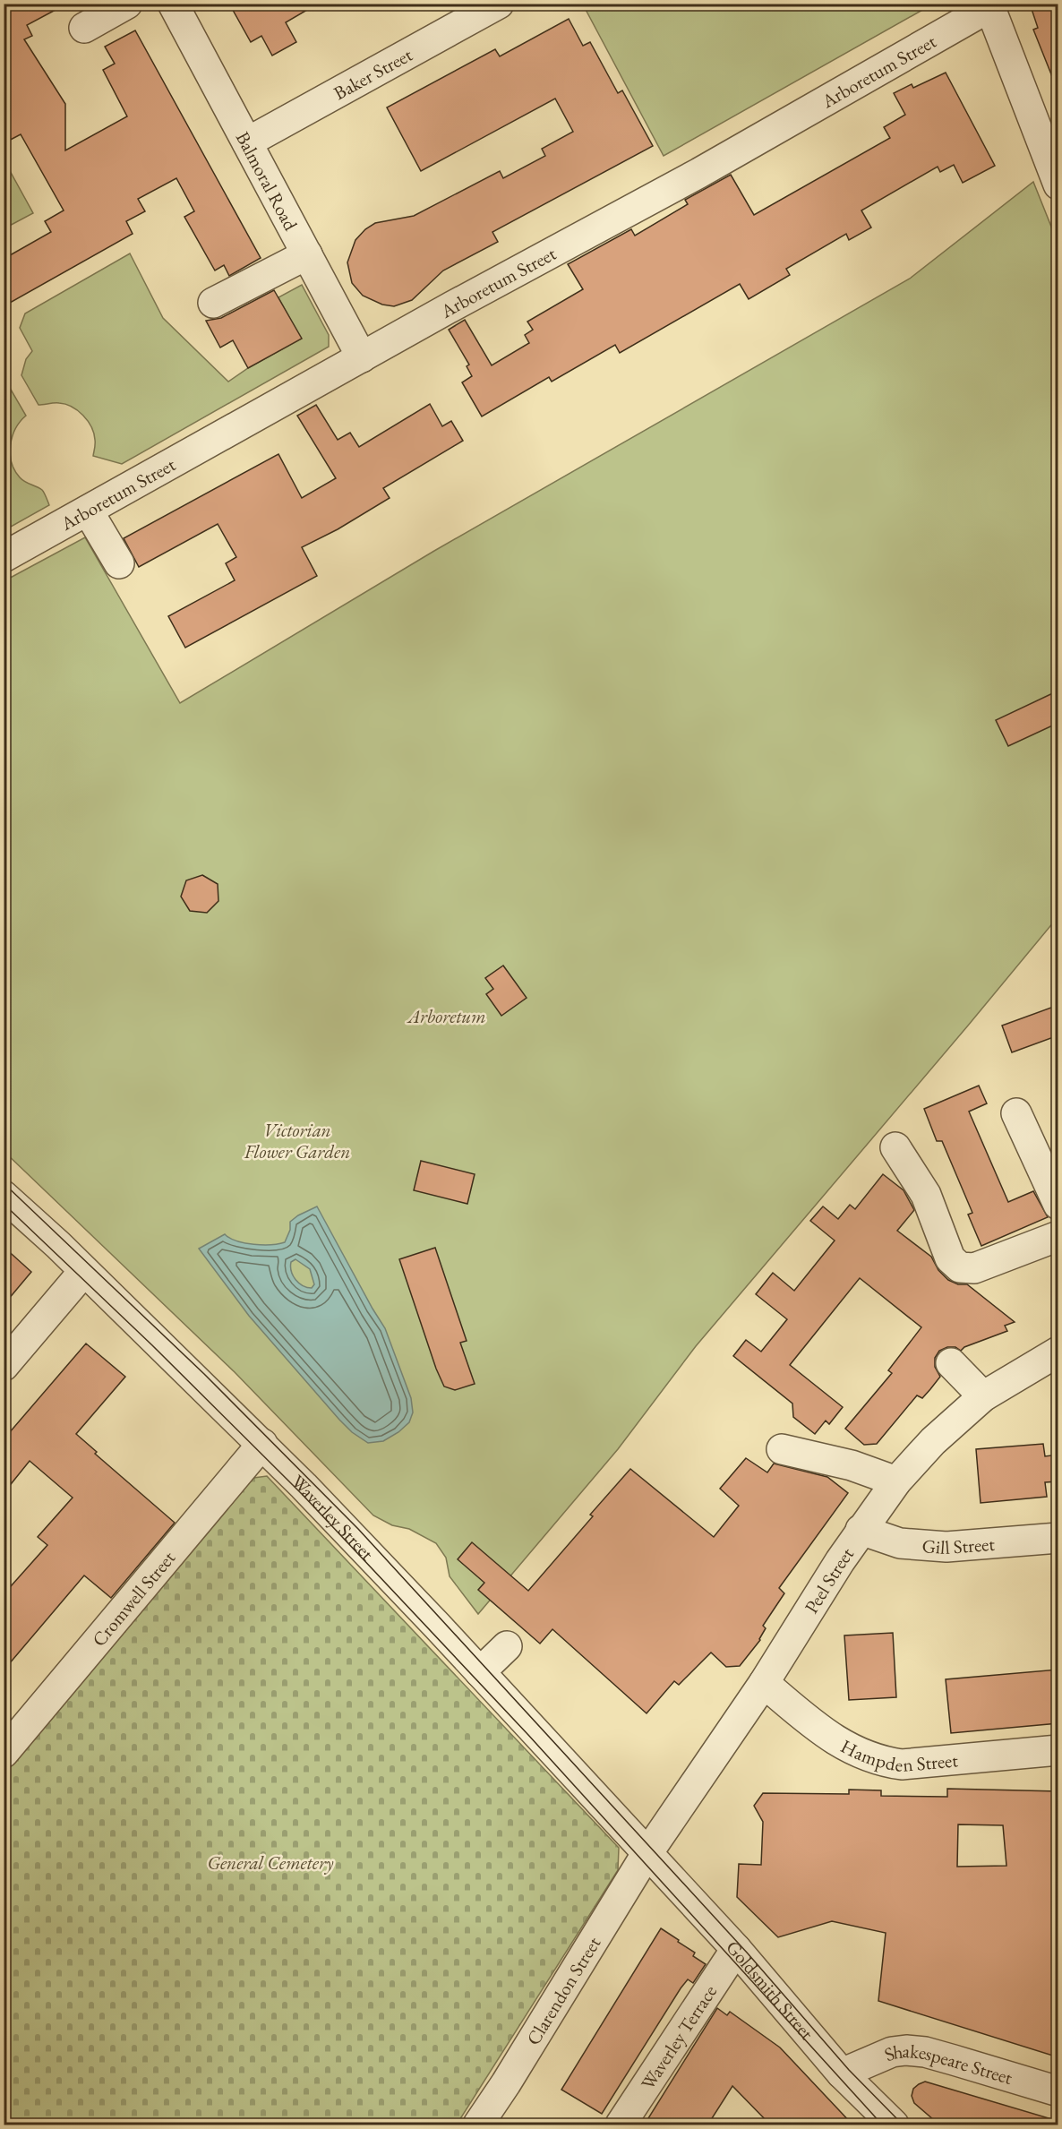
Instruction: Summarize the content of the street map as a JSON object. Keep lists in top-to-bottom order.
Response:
{
  "streets": {
    "street": [
      "Arboretum Street",
      "Baker Street",
      "Balmoral Road",
      "Waverley Street",
      "Gill Street",
      "Peel Street",
      "Cromwell Street",
      "Hampden Street",
      "Goldsmith Street",
      "Clarendon Street",
      "Waverley Terrace",
      "Shakespeare Street"
    ]
  },
  "crossings": [
    ["Arboretum Street", "Balmoral Road"],
    ["Baker Street", "Balmoral Road"],
    ["Waverley Street", "Peel Street"],
    ["Waverley Street", "Cromwell Street"],
    ["Waverley Street", "Goldsmith Street"],
    ["Waverley Street", "Clarendon Street"],
    ["Gill Street", "Peel Street"],
    ["Peel Street", "Hampden Street"],
    ["Peel Street", "Goldsmith Street"],
    ["Peel Street", "Clarendon Street"],
    ["Goldsmith Street", "Clarendon Street"],
    ["Goldsmith Street", "Waverley Terrace"],
    ["Goldsmith Street", "Shakespeare Street"]
  ],
  "parks": ["Arboretum", "Victorian Flower Garden", "General Cemetery"]
}
